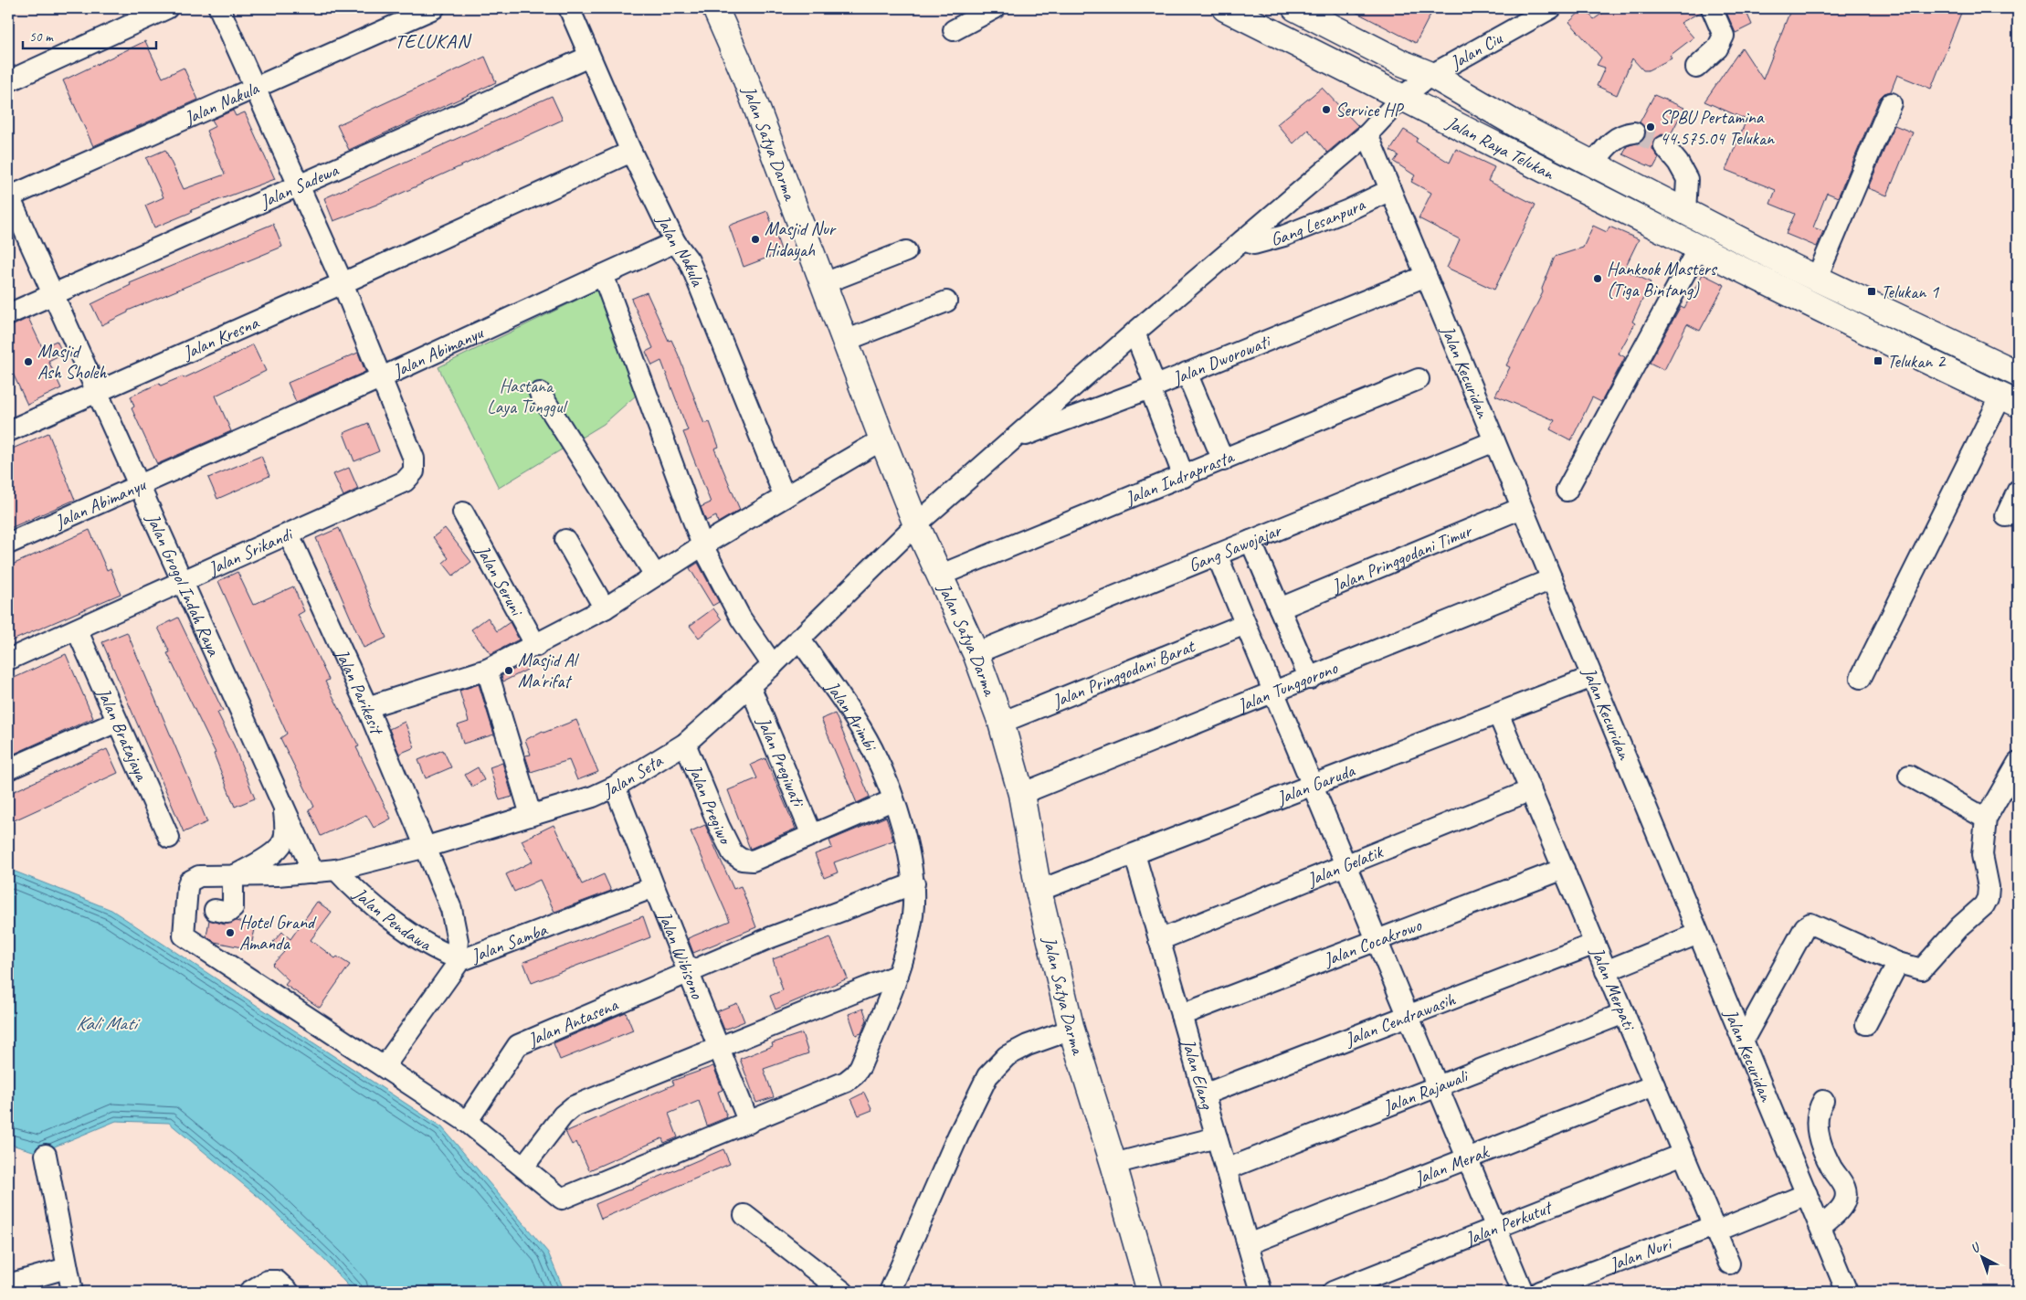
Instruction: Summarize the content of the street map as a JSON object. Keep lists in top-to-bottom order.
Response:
{
  "streets": {
    "main road": ["Jalan Satya Darma", "Jalan Raya Telukan"],
    "street": [
      "Jalan Ciu",
      "Jalan Nakula",
      "Jalan Sadewa",
      "Gang Lesanpura",
      "Jalan Kresna",
      "Jalan Abimanyu",
      "Jalan Dworowati",
      "Jalan Kecuridan",
      "Jalan Indraprasta",
      "Gang Sawojajar",
      "Jalan Srikandi",
      "Jalan Pringgodani Timur",
      "Jalan Seruni",
      "Jalan Grogol Indah Raya",
      "Jalan Pringgodani Barat",
      "Jalan Tunggorono",
      "Jalan Parikesit",
      "Jalan Arimbi",
      "Jalan Bratajaya",
      "Jalan Pregiwati",
      "Jalan Seta",
      "Jalan Garuda",
      "Jalan Pregiwo",
      "Jalan Gelatik",
      "Jalan Pendawa",
      "Jalan Cocakrowo",
      "Jalan Samba",
      "Jalan Wibisono",
      "Jalan Merpati",
      "Jalan Cendrawasih",
      "Jalan Antasena",
      "Jalan Elang",
      "Jalan Rajawali",
      "Jalan Merak",
      "Jalan Perkutut",
      "Jalan Nuri"
    ]
  },
  "crossings": [
    ["Jalan Ciu", "Jalan Raya Telukan"],
    ["Jalan Ciu", "Gang Lesanpura"],
    ["Jalan Ciu", "Jalan Kecuridan"],
    ["Jalan Ciu", "Jalan Seta"],
    ["Jalan Nakula", "Jalan Sadewa"],
    ["Jalan Nakula", "Jalan Kresna"],
    ["Jalan Nakula", "Jalan Abimanyu"],
    ["Jalan Nakula", "Jalan Grogol Indah Raya"],
    ["Jalan Satya Darma", "Jalan Indraprasta"],
    ["Jalan Satya Darma", "Gang Sawojajar"],
    ["Jalan Satya Darma", "Jalan Pringgodani Barat"],
    ["Jalan Satya Darma", "Jalan Tunggorono"],
    ["Jalan Satya Darma", "Jalan Seta"],
    ["Jalan Satya Darma", "Jalan Garuda"],
    ["Jalan Sadewa", "Jalan Grogol Indah Raya"],
    ["Gang Lesanpura", "Jalan Kecuridan"],
    ["Jalan Kresna", "Jalan Grogol Indah Raya"],
    ["Jalan Abimanyu", "Jalan Srikandi"],
    ["Jalan Abimanyu", "Jalan Grogol Indah Raya"],
    ["Jalan Dworowati", "Jalan Kecuridan"],
    ["Jalan Dworowati", "Jalan Seta"],
    ["Jalan Kecuridan", "Gang Sawojajar"],
    ["Jalan Kecuridan", "Jalan Pringgodani Timur"],
    ["Jalan Kecuridan", "Jalan Tunggorono"],
    ["Jalan Kecuridan", "Jalan Garuda"],
    ["Jalan Kecuridan", "Jalan Nuri"],
    ["Jalan Srikandi", "Jalan Grogol Indah Raya"],
    ["Jalan Srikandi", "Jalan Parikesit"],
    ["Jalan Srikandi", "Jalan Bratajaya"],
    ["Jalan Grogol Indah Raya", "Jalan Seta"],
    ["Jalan Parikesit", "Jalan Seta"],
    ["Jalan Parikesit", "Jalan Pendawa"],
    ["Jalan Parikesit", "Jalan Samba"],
    ["Jalan Arimbi", "Jalan Seta"],
    ["Jalan Arimbi", "Jalan Wibisono"],
    ["Jalan Arimbi", "Jalan Antasena"],
    ["Jalan Pregiwati", "Jalan Seta"],
    ["Jalan Pregiwati", "Jalan Pregiwo"],
    ["Jalan Seta", "Jalan Pregiwo"],
    ["Jalan Seta", "Jalan Pendawa"],
    ["Jalan Seta", "Jalan Samba"],
    ["Jalan Seta", "Jalan Wibisono"],
    ["Jalan Garuda", "Jalan Merpati"],
    ["Jalan Garuda", "Jalan Elang"],
    ["Jalan Gelatik", "Jalan Merpati"],
    ["Jalan Gelatik", "Jalan Elang"],
    ["Jalan Pendawa", "Jalan Samba"],
    ["Jalan Cocakrowo", "Jalan Merpati"],
    ["Jalan Cocakrowo", "Jalan Elang"],
    ["Jalan Samba", "Jalan Wibisono"],
    ["Jalan Wibisono", "Jalan Antasena"],
    ["Jalan Merpati", "Jalan Cendrawasih"],
    ["Jalan Merpati", "Jalan Rajawali"],
    ["Jalan Merpati", "Jalan Merak"],
    ["Jalan Merpati", "Jalan Perkutut"],
    ["Jalan Merpati", "Jalan Nuri"],
    ["Jalan Cendrawasih", "Jalan Elang"],
    ["Jalan Elang", "Jalan Rajawali"],
    ["Jalan Elang", "Jalan Merak"]
  ],
  "districts": ["TELUKAN"],
  "water": ["Kali Mati"],
  "parks": ["Hastana Laya Tunggul"],
  "places": {
    "other": [
      "Service HP",
      "SPBU Pertamina 44.575.04 Telukan",
      "Masjid Nur Hidayah",
      "Hankook Masters (Tiga Bintang)",
      "Masjid Ash Sholeh",
      "Masjid Al Ma'rifat",
      "Hotel Grand Amanda"
    ],
    "transit": ["Telukan 1", "Telukan 2"]
  },
  "scale_bar": "50 m",
  "north": "top left"
}
